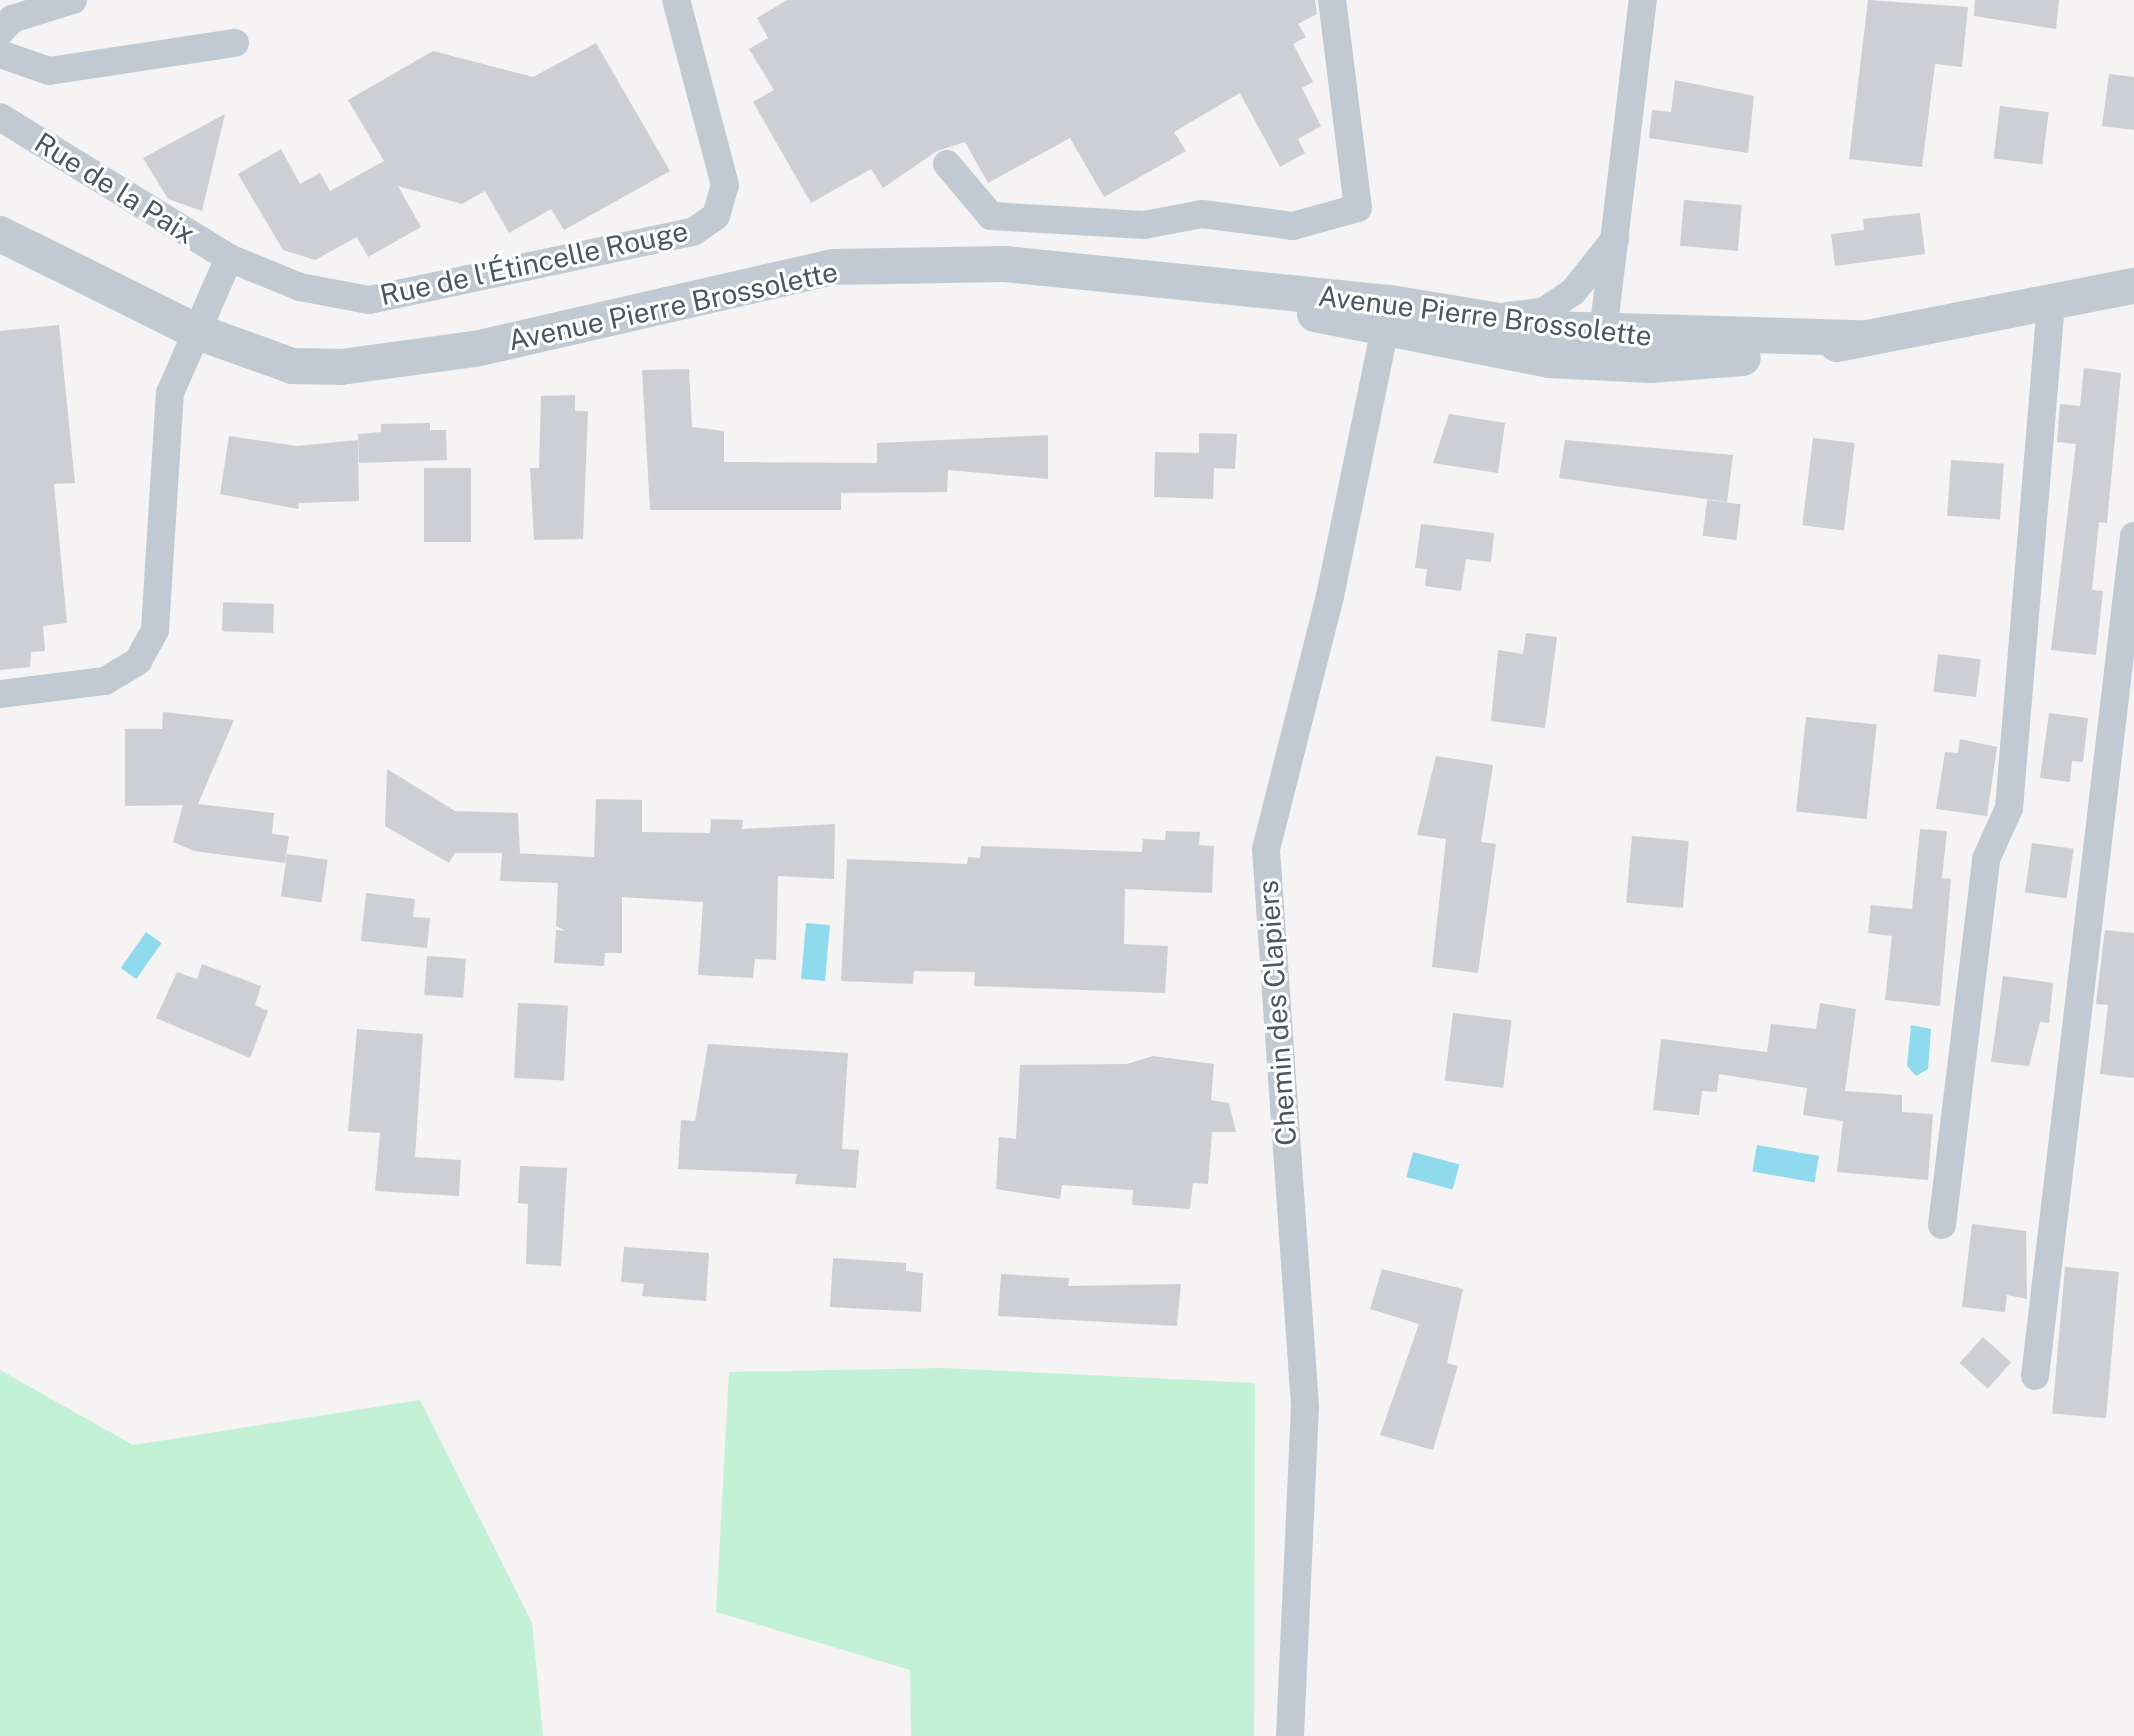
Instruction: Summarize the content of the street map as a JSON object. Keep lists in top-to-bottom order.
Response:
{
  "streets": {
    "street": [
      "Rue de la Paix",
      "Rue de l'Étincelle Rouge",
      "Avenue Pierre Brossolette",
      "Chemin des Clapiers"
    ]
  },
  "crossings": [
    ["Rue de la Paix", "Rue de l'Étincelle Rouge"],
    ["Avenue Pierre Brossolette", "Chemin des Clapiers"]
  ]
}
